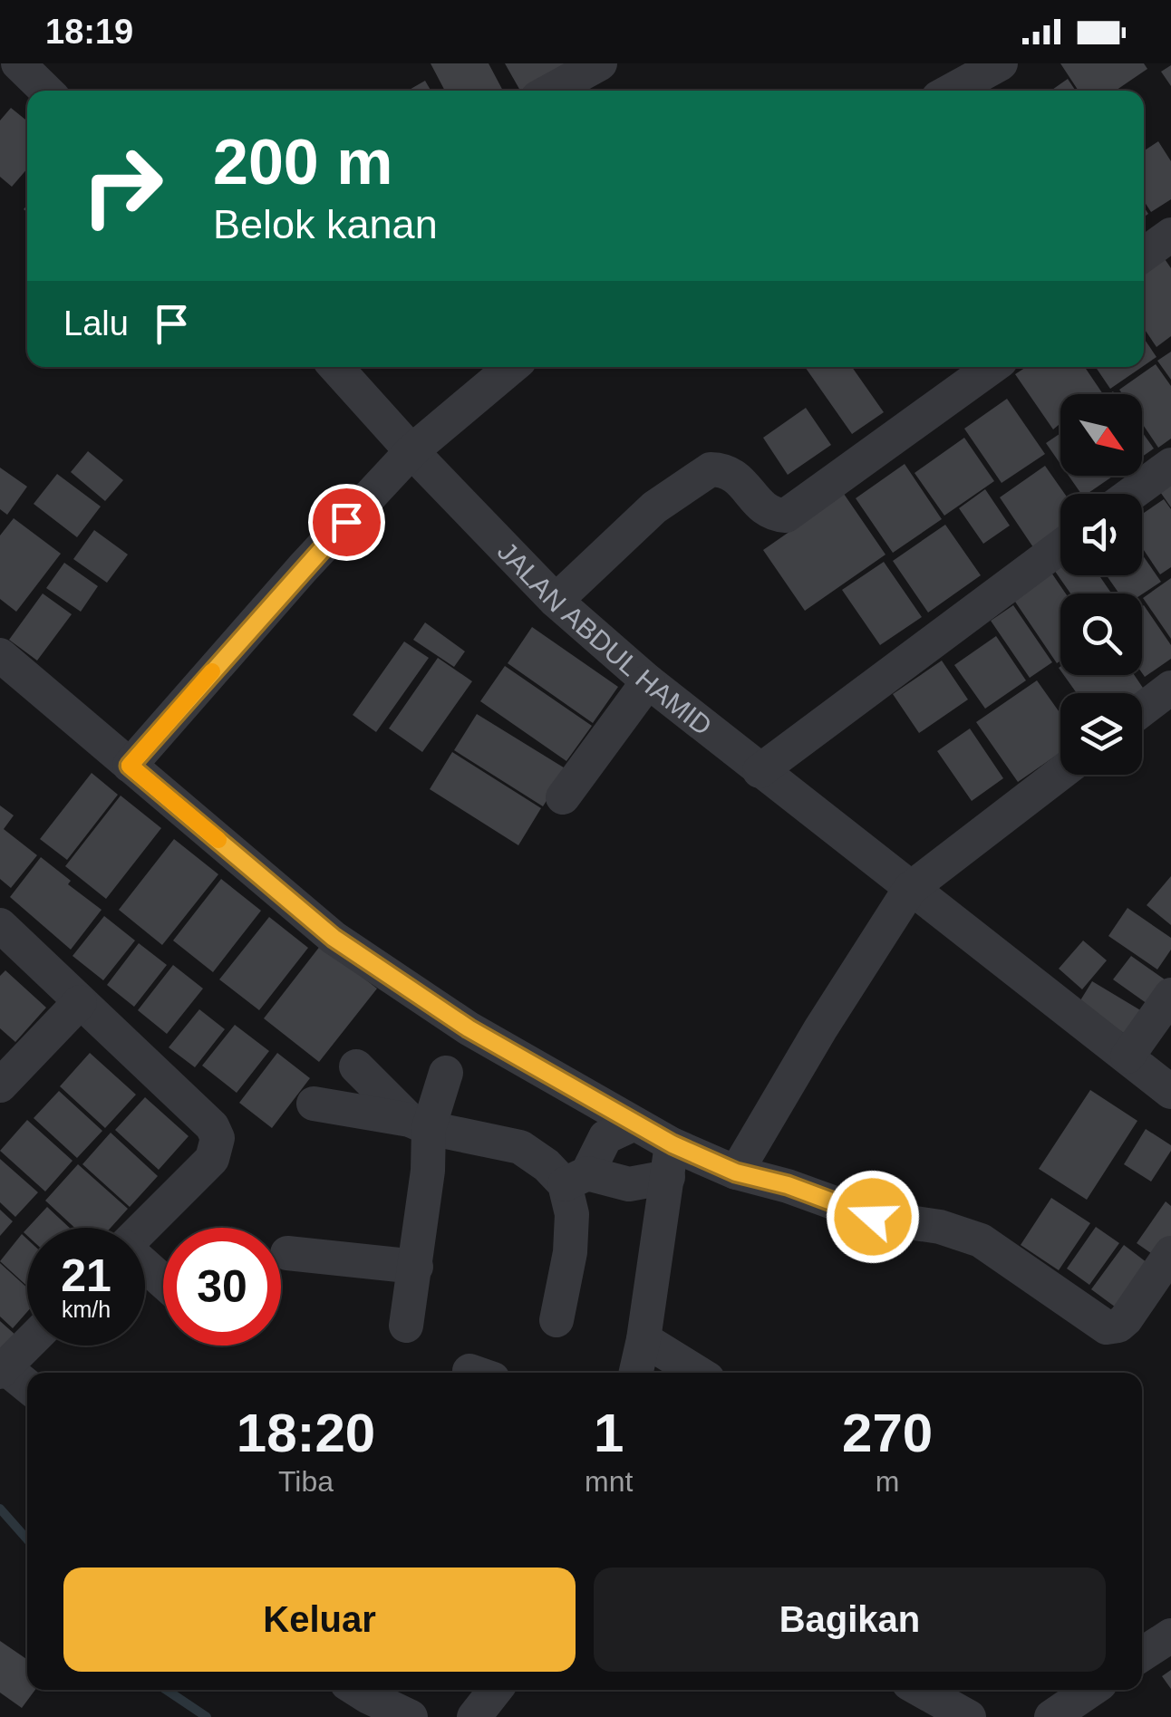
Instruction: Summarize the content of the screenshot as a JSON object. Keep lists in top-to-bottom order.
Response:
{
  "streets": {
    "street": ["JALAN ABDUL HAMID"]
  },
  "north": "bottom right",
  "page": {
    "status": "18:19",
    "turn": ["200 m", "Belok kanan"],
    "then": "Lalu",
    "speed": "21 km/h",
    "limit": "30",
    "eta": [
      "18:20",
      "Tiba",
      "1",
      "mnt",
      "270",
      "m"
    ],
    "buttons": ["Keluar", "Bagikan"]
  }
}
